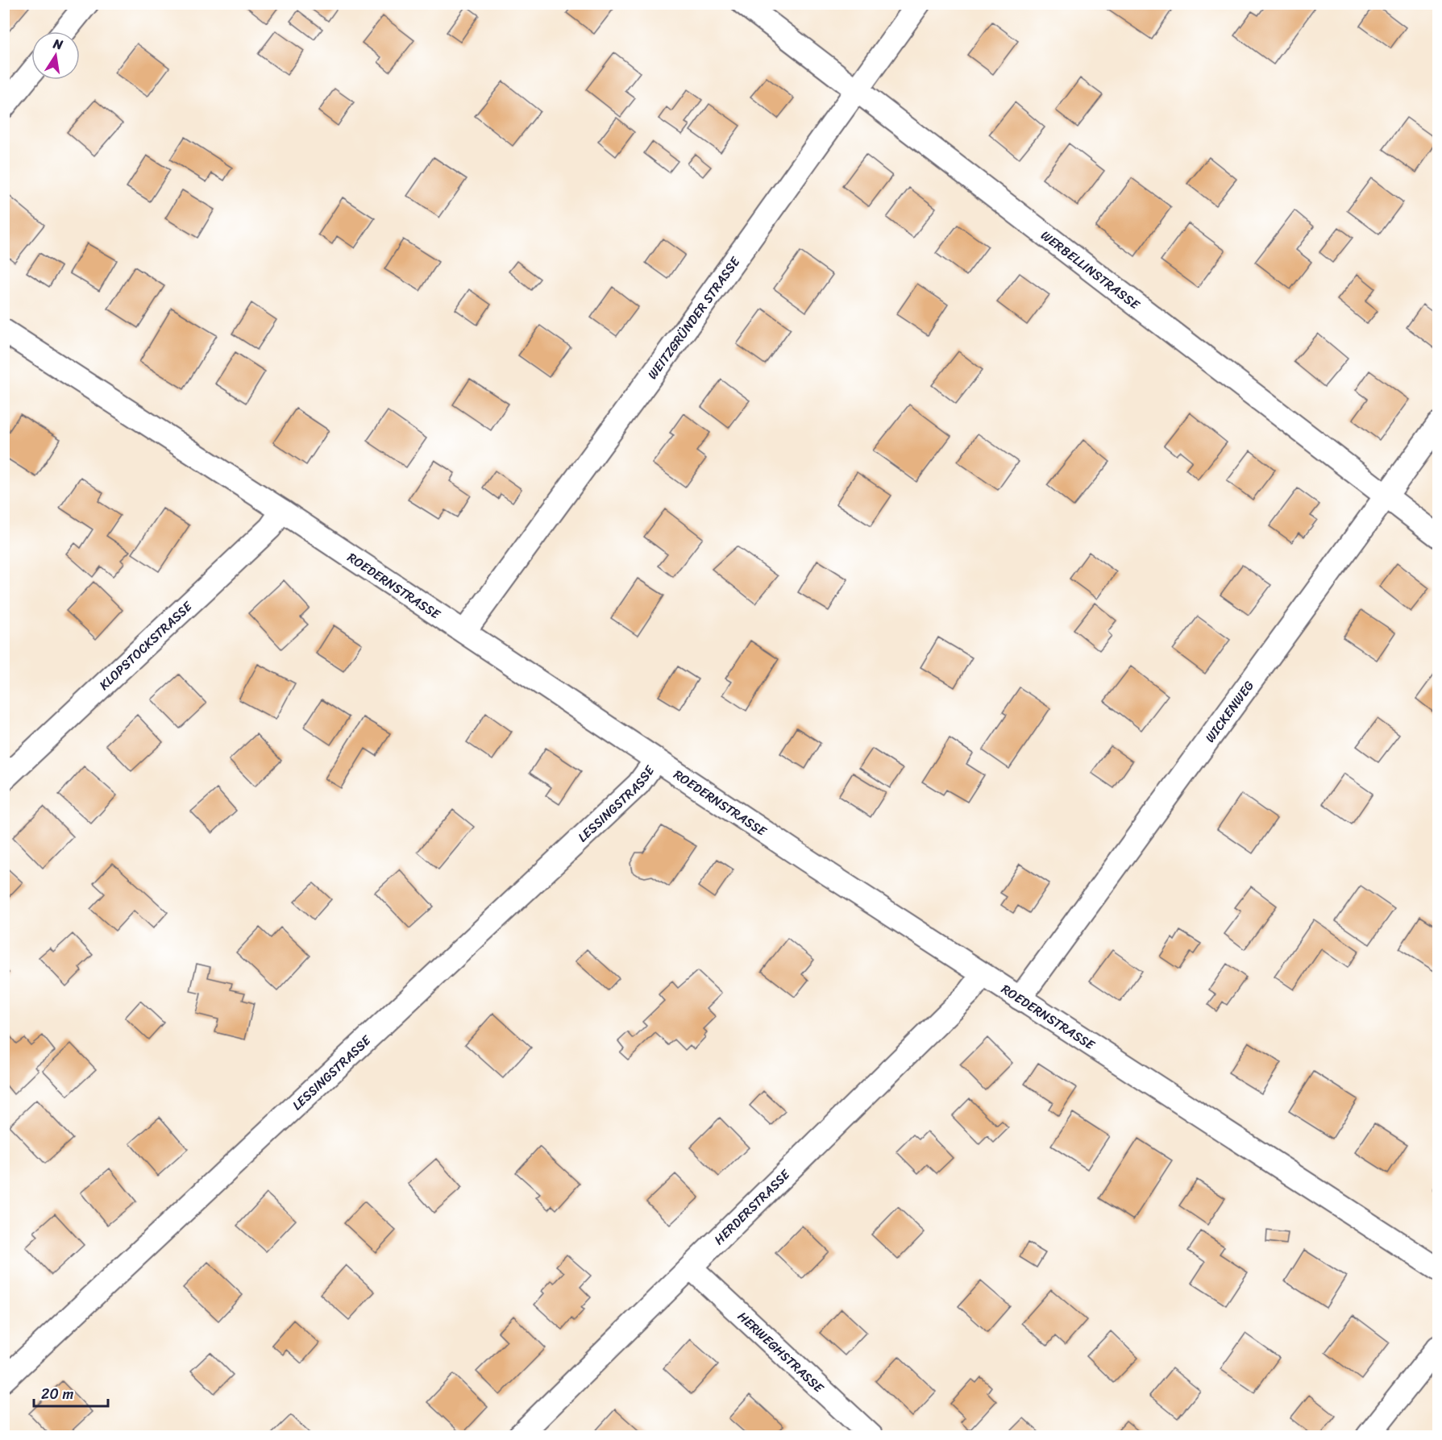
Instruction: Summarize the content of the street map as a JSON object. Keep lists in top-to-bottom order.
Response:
{
  "streets": {
    "street": [
      "WERBELLINSTRASSE",
      "WEITZGRÜNDER STRASSE",
      "ROEDERNSTRASSE",
      "KLOPSTOCKSTRASSE",
      "WICKENWEG",
      "LESSINGSTRASSE",
      "HERDERSTRASSE",
      "HERWEGHSTRASSE"
    ]
  },
  "crossings": [
    ["WERBELLINSTRASSE", "WEITZGRÜNDER STRASSE"],
    ["WERBELLINSTRASSE", "WICKENWEG"],
    ["WEITZGRÜNDER STRASSE", "ROEDERNSTRASSE"],
    ["ROEDERNSTRASSE", "KLOPSTOCKSTRASSE"],
    ["ROEDERNSTRASSE", "WICKENWEG"],
    ["ROEDERNSTRASSE", "LESSINGSTRASSE"],
    ["ROEDERNSTRASSE", "HERDERSTRASSE"],
    ["HERDERSTRASSE", "HERWEGHSTRASSE"]
  ],
  "scale_bar": "20 m",
  "north": "top"
}
